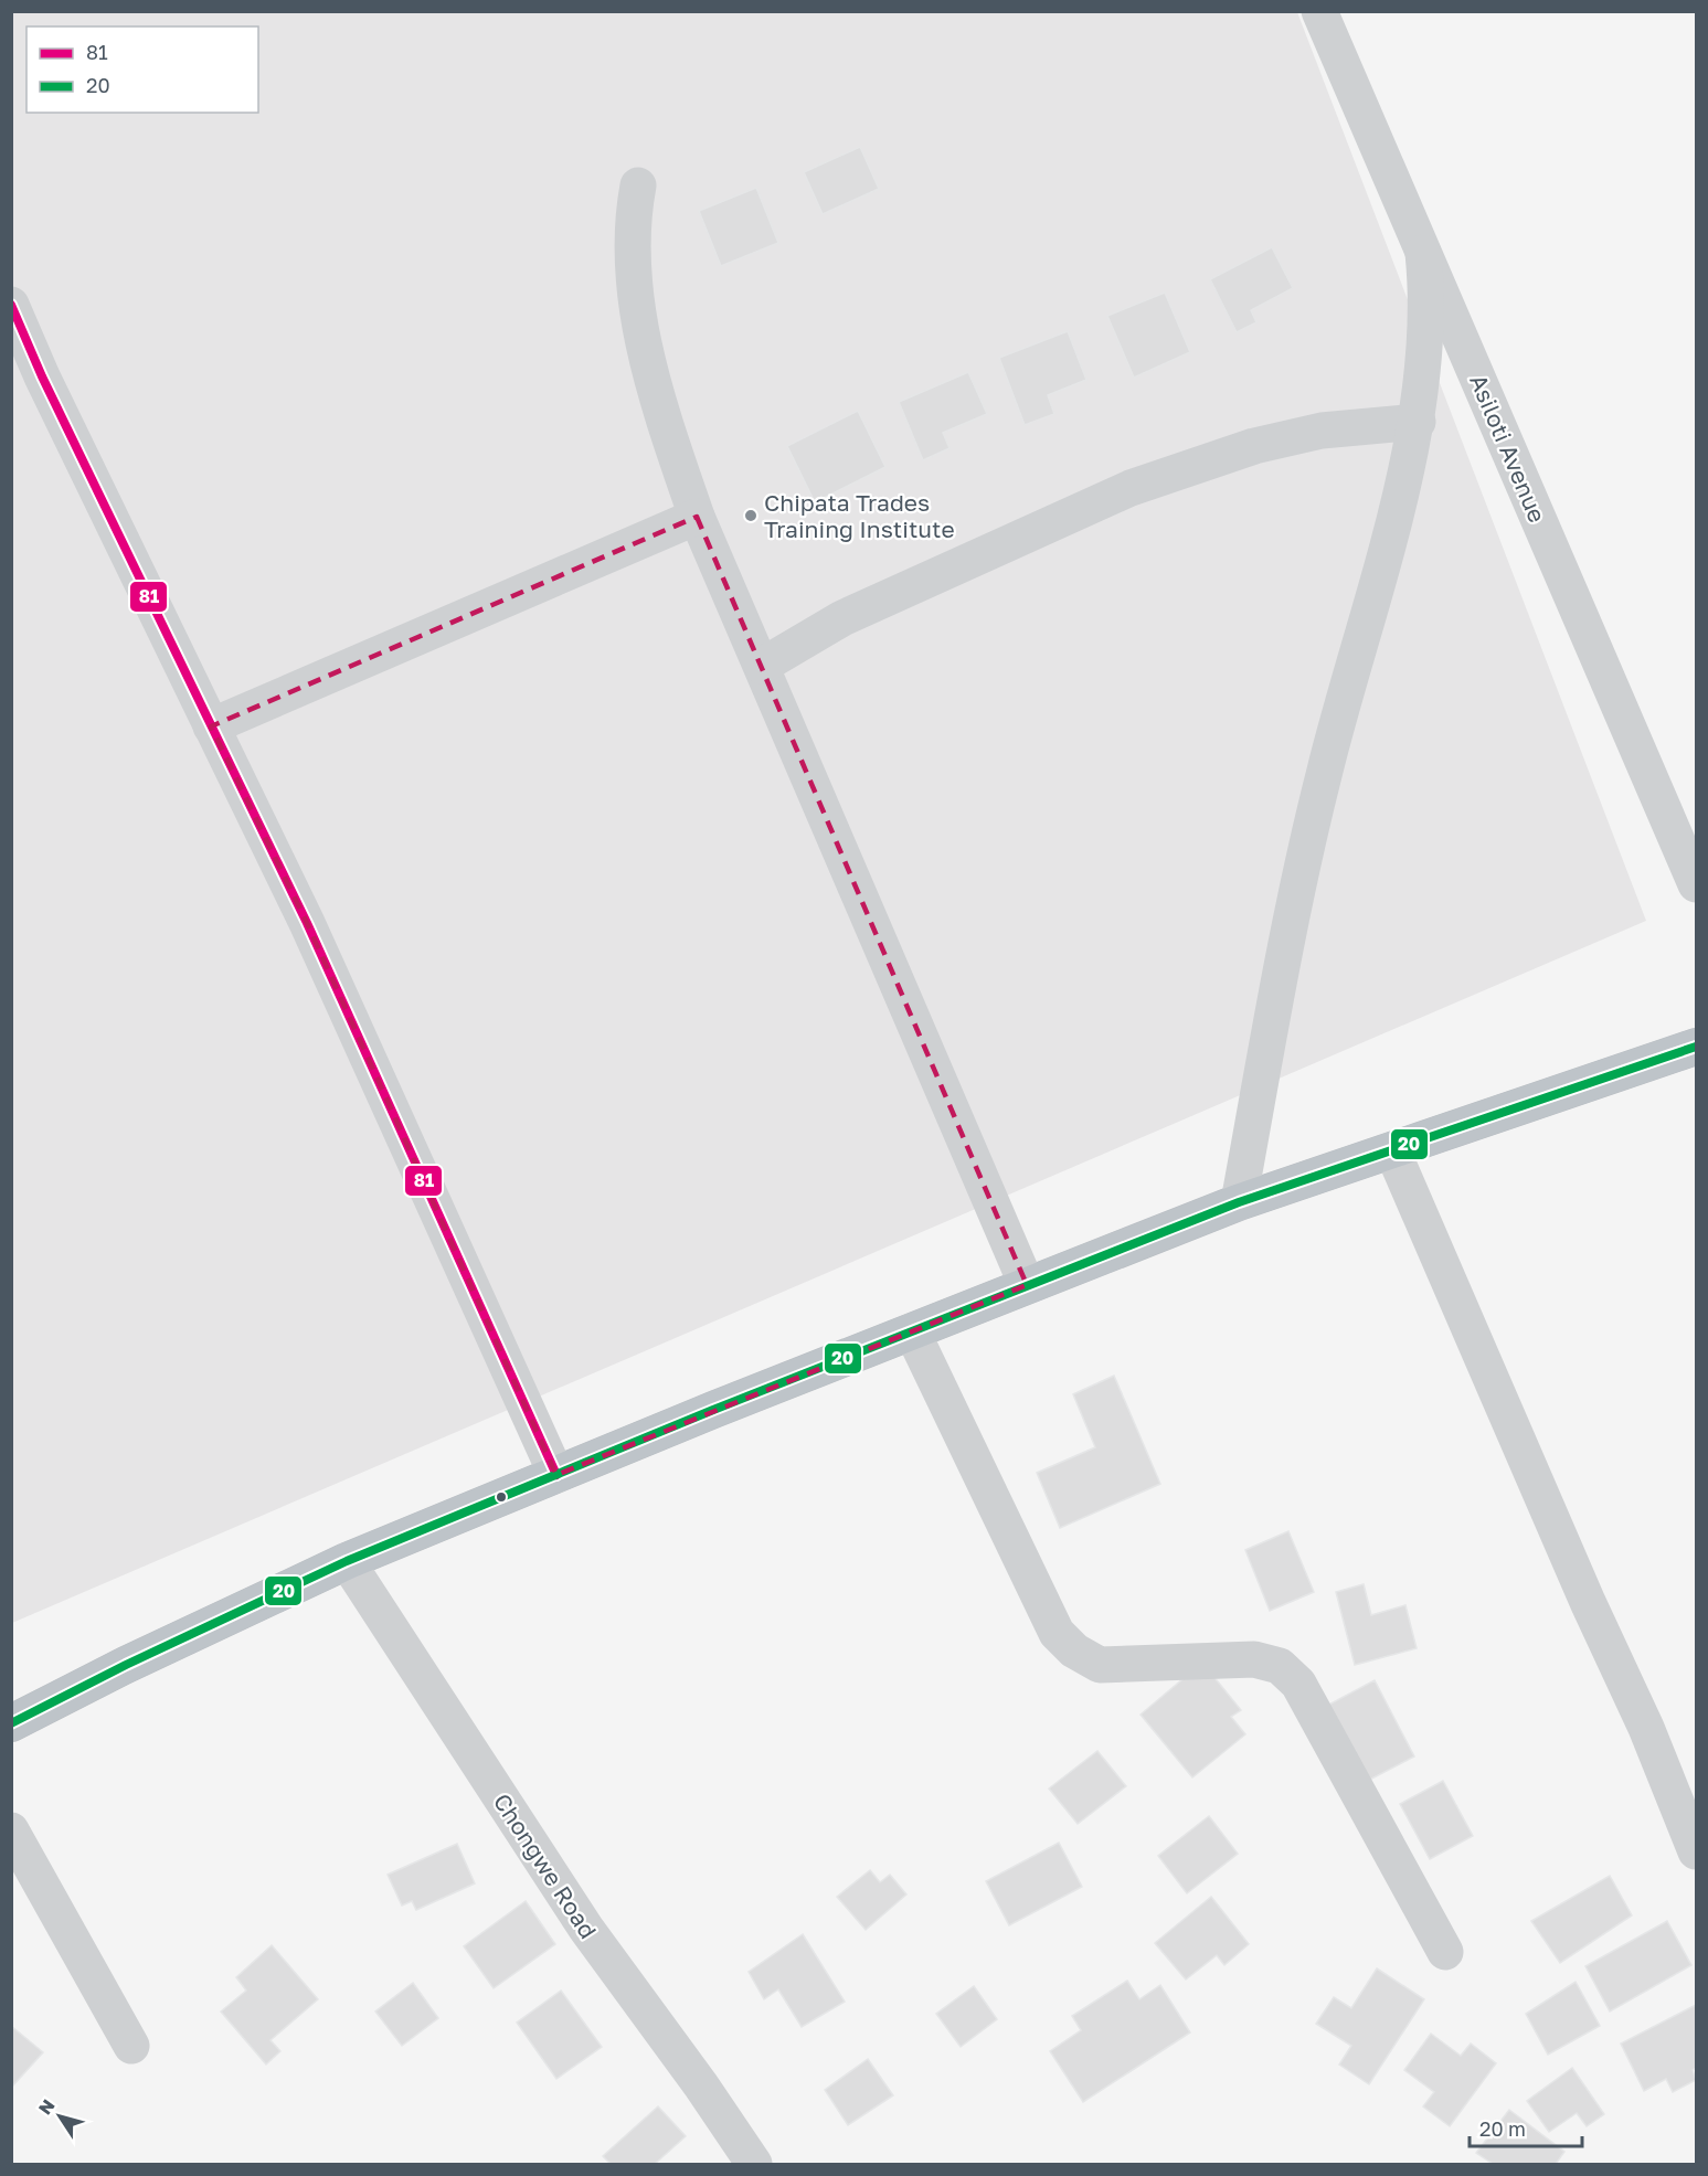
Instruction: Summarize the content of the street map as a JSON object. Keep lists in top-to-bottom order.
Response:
{
  "streets": {
    "street": ["Asiloti Avenue", "Chongwe Road"]
  },
  "places": ["Chipata Trades Training Institute"],
  "lines": ["transit line 81", "transit line 20"],
  "legend": ["81", "20"],
  "scale_bar": "20 m",
  "north": "top left"
}
